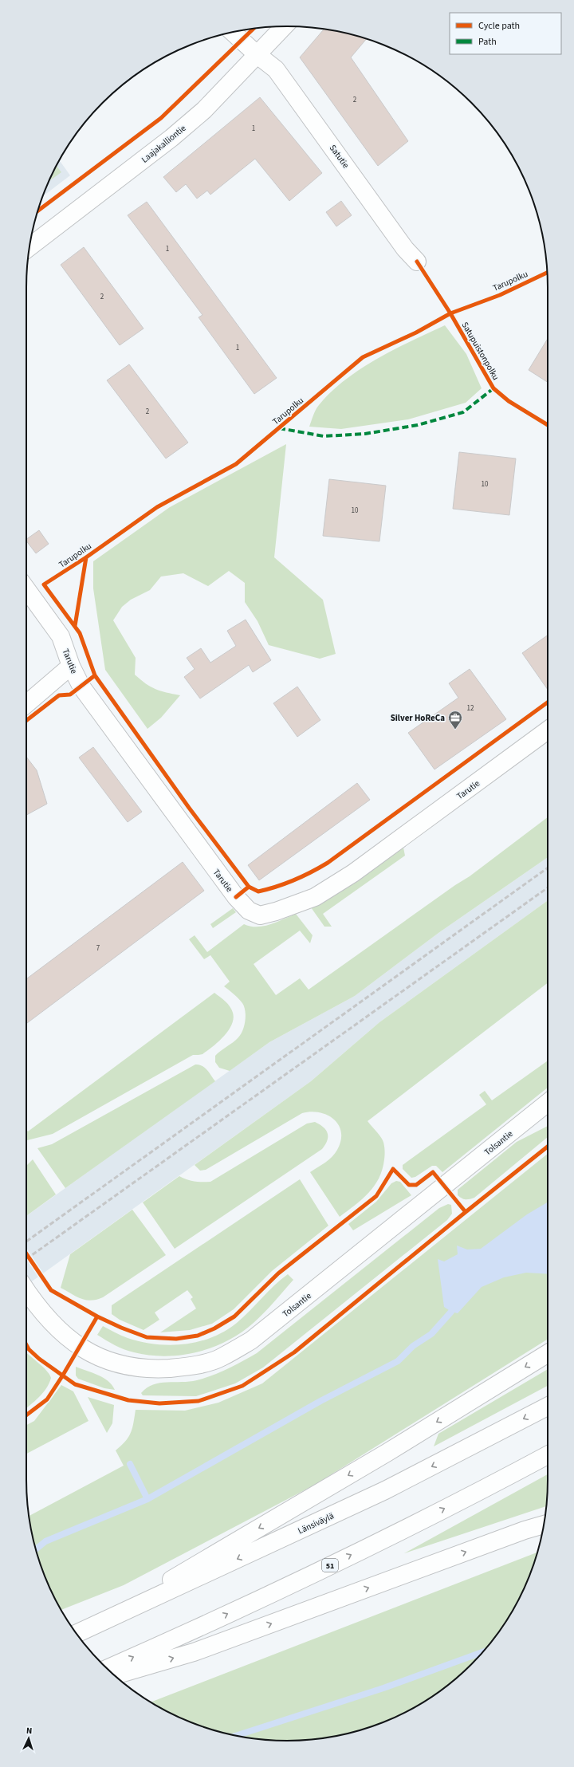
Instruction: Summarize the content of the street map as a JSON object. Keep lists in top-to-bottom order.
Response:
{
  "streets": {
    "main road": [
      "Laajakalliontie",
      "Satutie",
      "Tarutie",
      "Tolsantie",
      "Länsiväylä",
      "51"
    ],
    "cycle path": ["Tarupolku", "Satupuistonpolku"]
  },
  "crossings": [
    ["Laajakalliontie", "Satutie"]
  ],
  "places": {
    "office": ["Silver HoReCa"]
  },
  "house_numbers": [
    "2",
    "1",
    "1",
    "2",
    "1",
    "2",
    "10",
    "10",
    "12",
    "7"
  ],
  "legend": ["Cycle path", "Path"],
  "north": "top"
}
